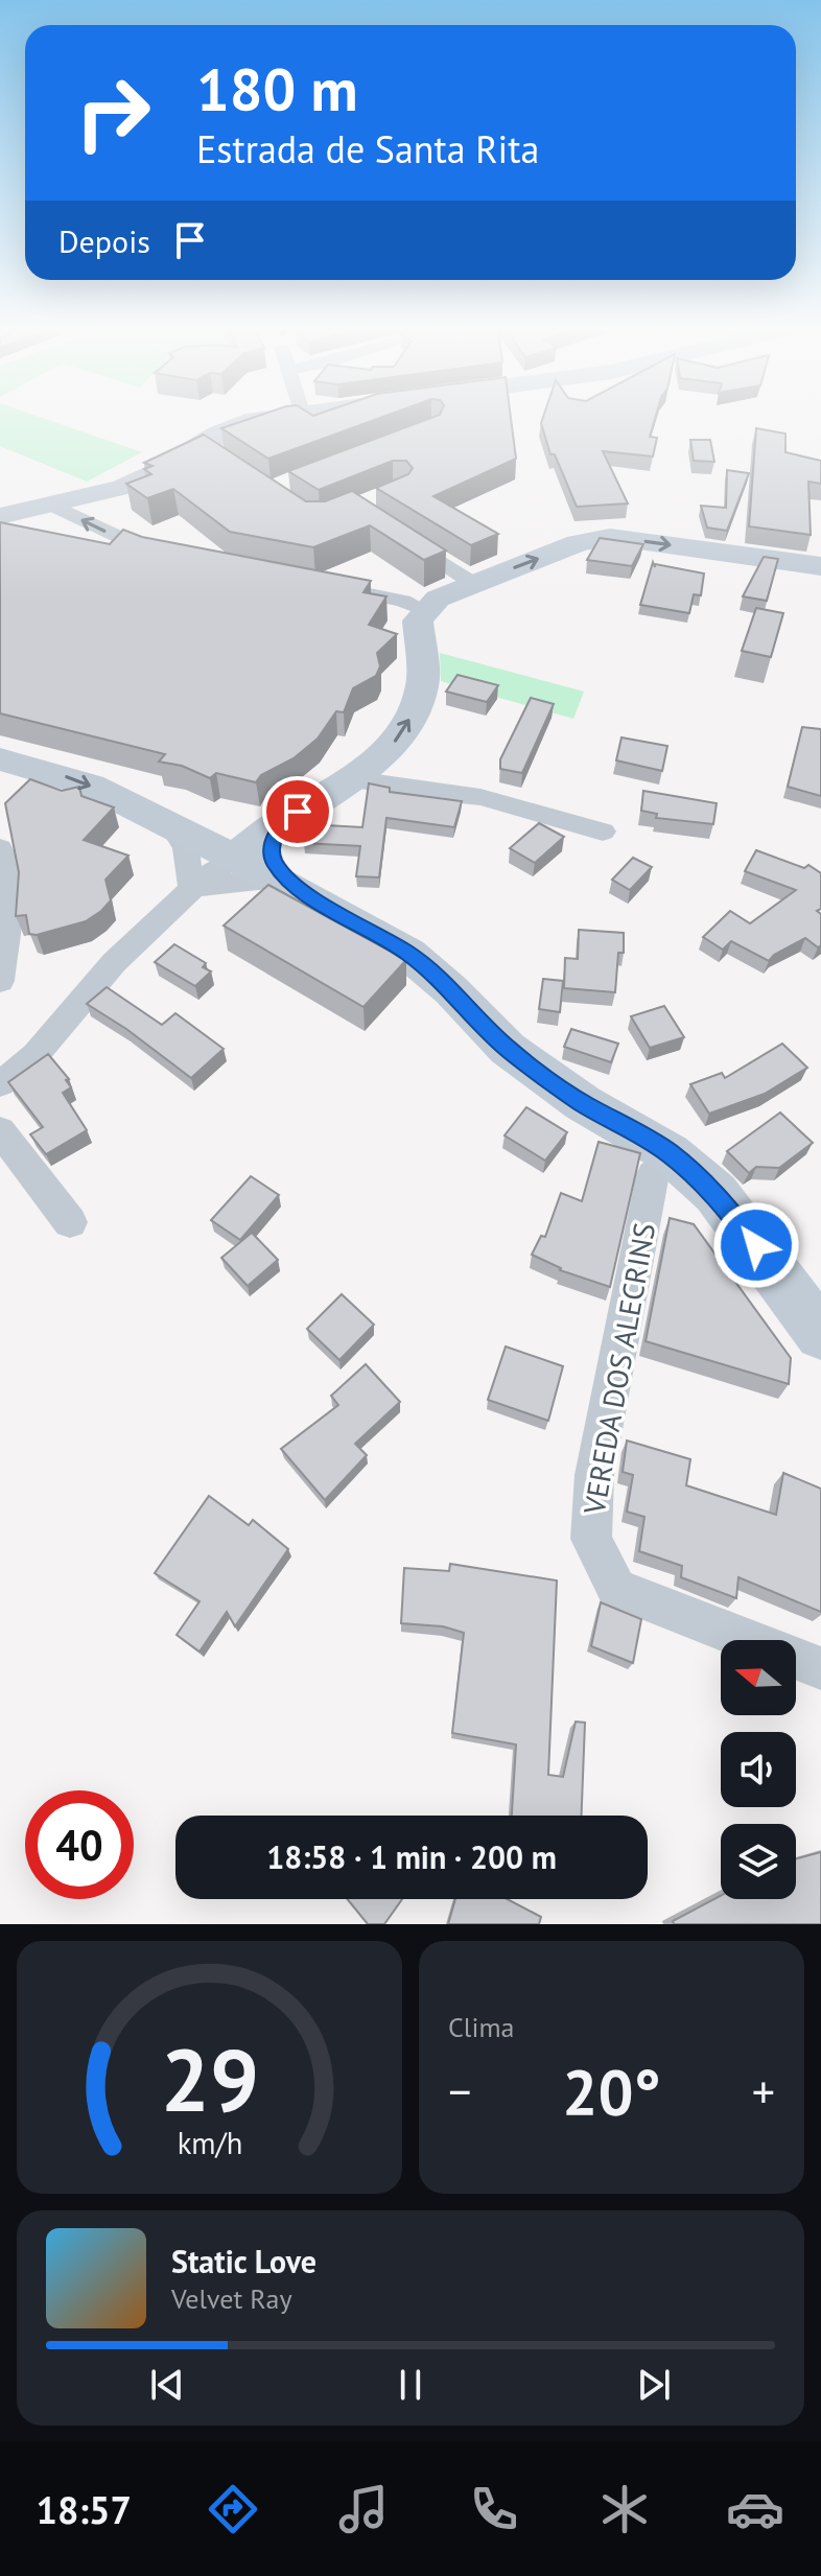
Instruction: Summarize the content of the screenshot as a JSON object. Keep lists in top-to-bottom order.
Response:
{
  "streets": {
    "street": ["VEREDA DOS ALECRINS"]
  },
  "north": "left",
  "page": {
    "turn": ["180 m", "Estrada de Santa Rita"],
    "then": "Depois",
    "limit": "40",
    "trip": "18:58 · 1 min · 200 m",
    "tile": "Clima",
    "heat": ["−", "20°", "+"],
    "song": ["Static Love", "Velvet Ray"],
    "tabs": "18:57",
    "gauge": ["29", "km/h"]
  }
}
